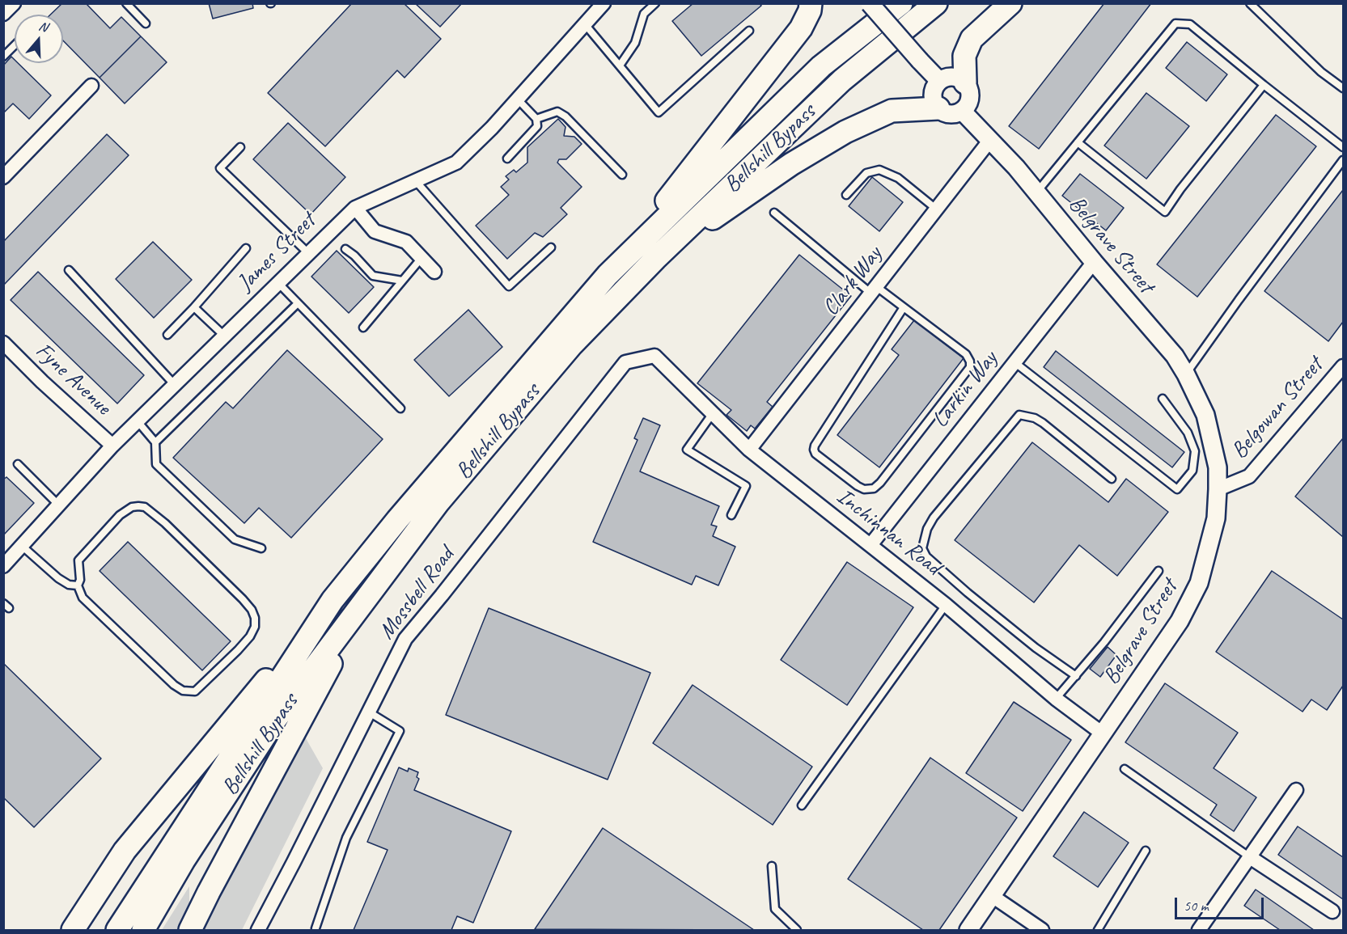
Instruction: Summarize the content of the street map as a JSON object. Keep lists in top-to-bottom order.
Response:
{
  "streets": {
    "highway": ["Bellshill Bypass"],
    "street": [
      "Belgrave Street",
      "James Street",
      "Clark Way",
      "Fyne Avenue",
      "Larkin Way",
      "Belgowan Street",
      "Inchinnan Road",
      "Mossbell Road"
    ]
  },
  "crossings": [
    ["Belgrave Street", "Clark Way"],
    ["Belgrave Street", "Larkin Way"],
    ["Belgrave Street", "Belgowan Street"],
    ["Belgrave Street", "Inchinnan Road"],
    ["James Street", "Fyne Avenue"],
    ["Clark Way", "Inchinnan Road"],
    ["Larkin Way", "Inchinnan Road"],
    ["Inchinnan Road", "Mossbell Road"]
  ],
  "scale_bar": "50 m",
  "north": "top"
}
